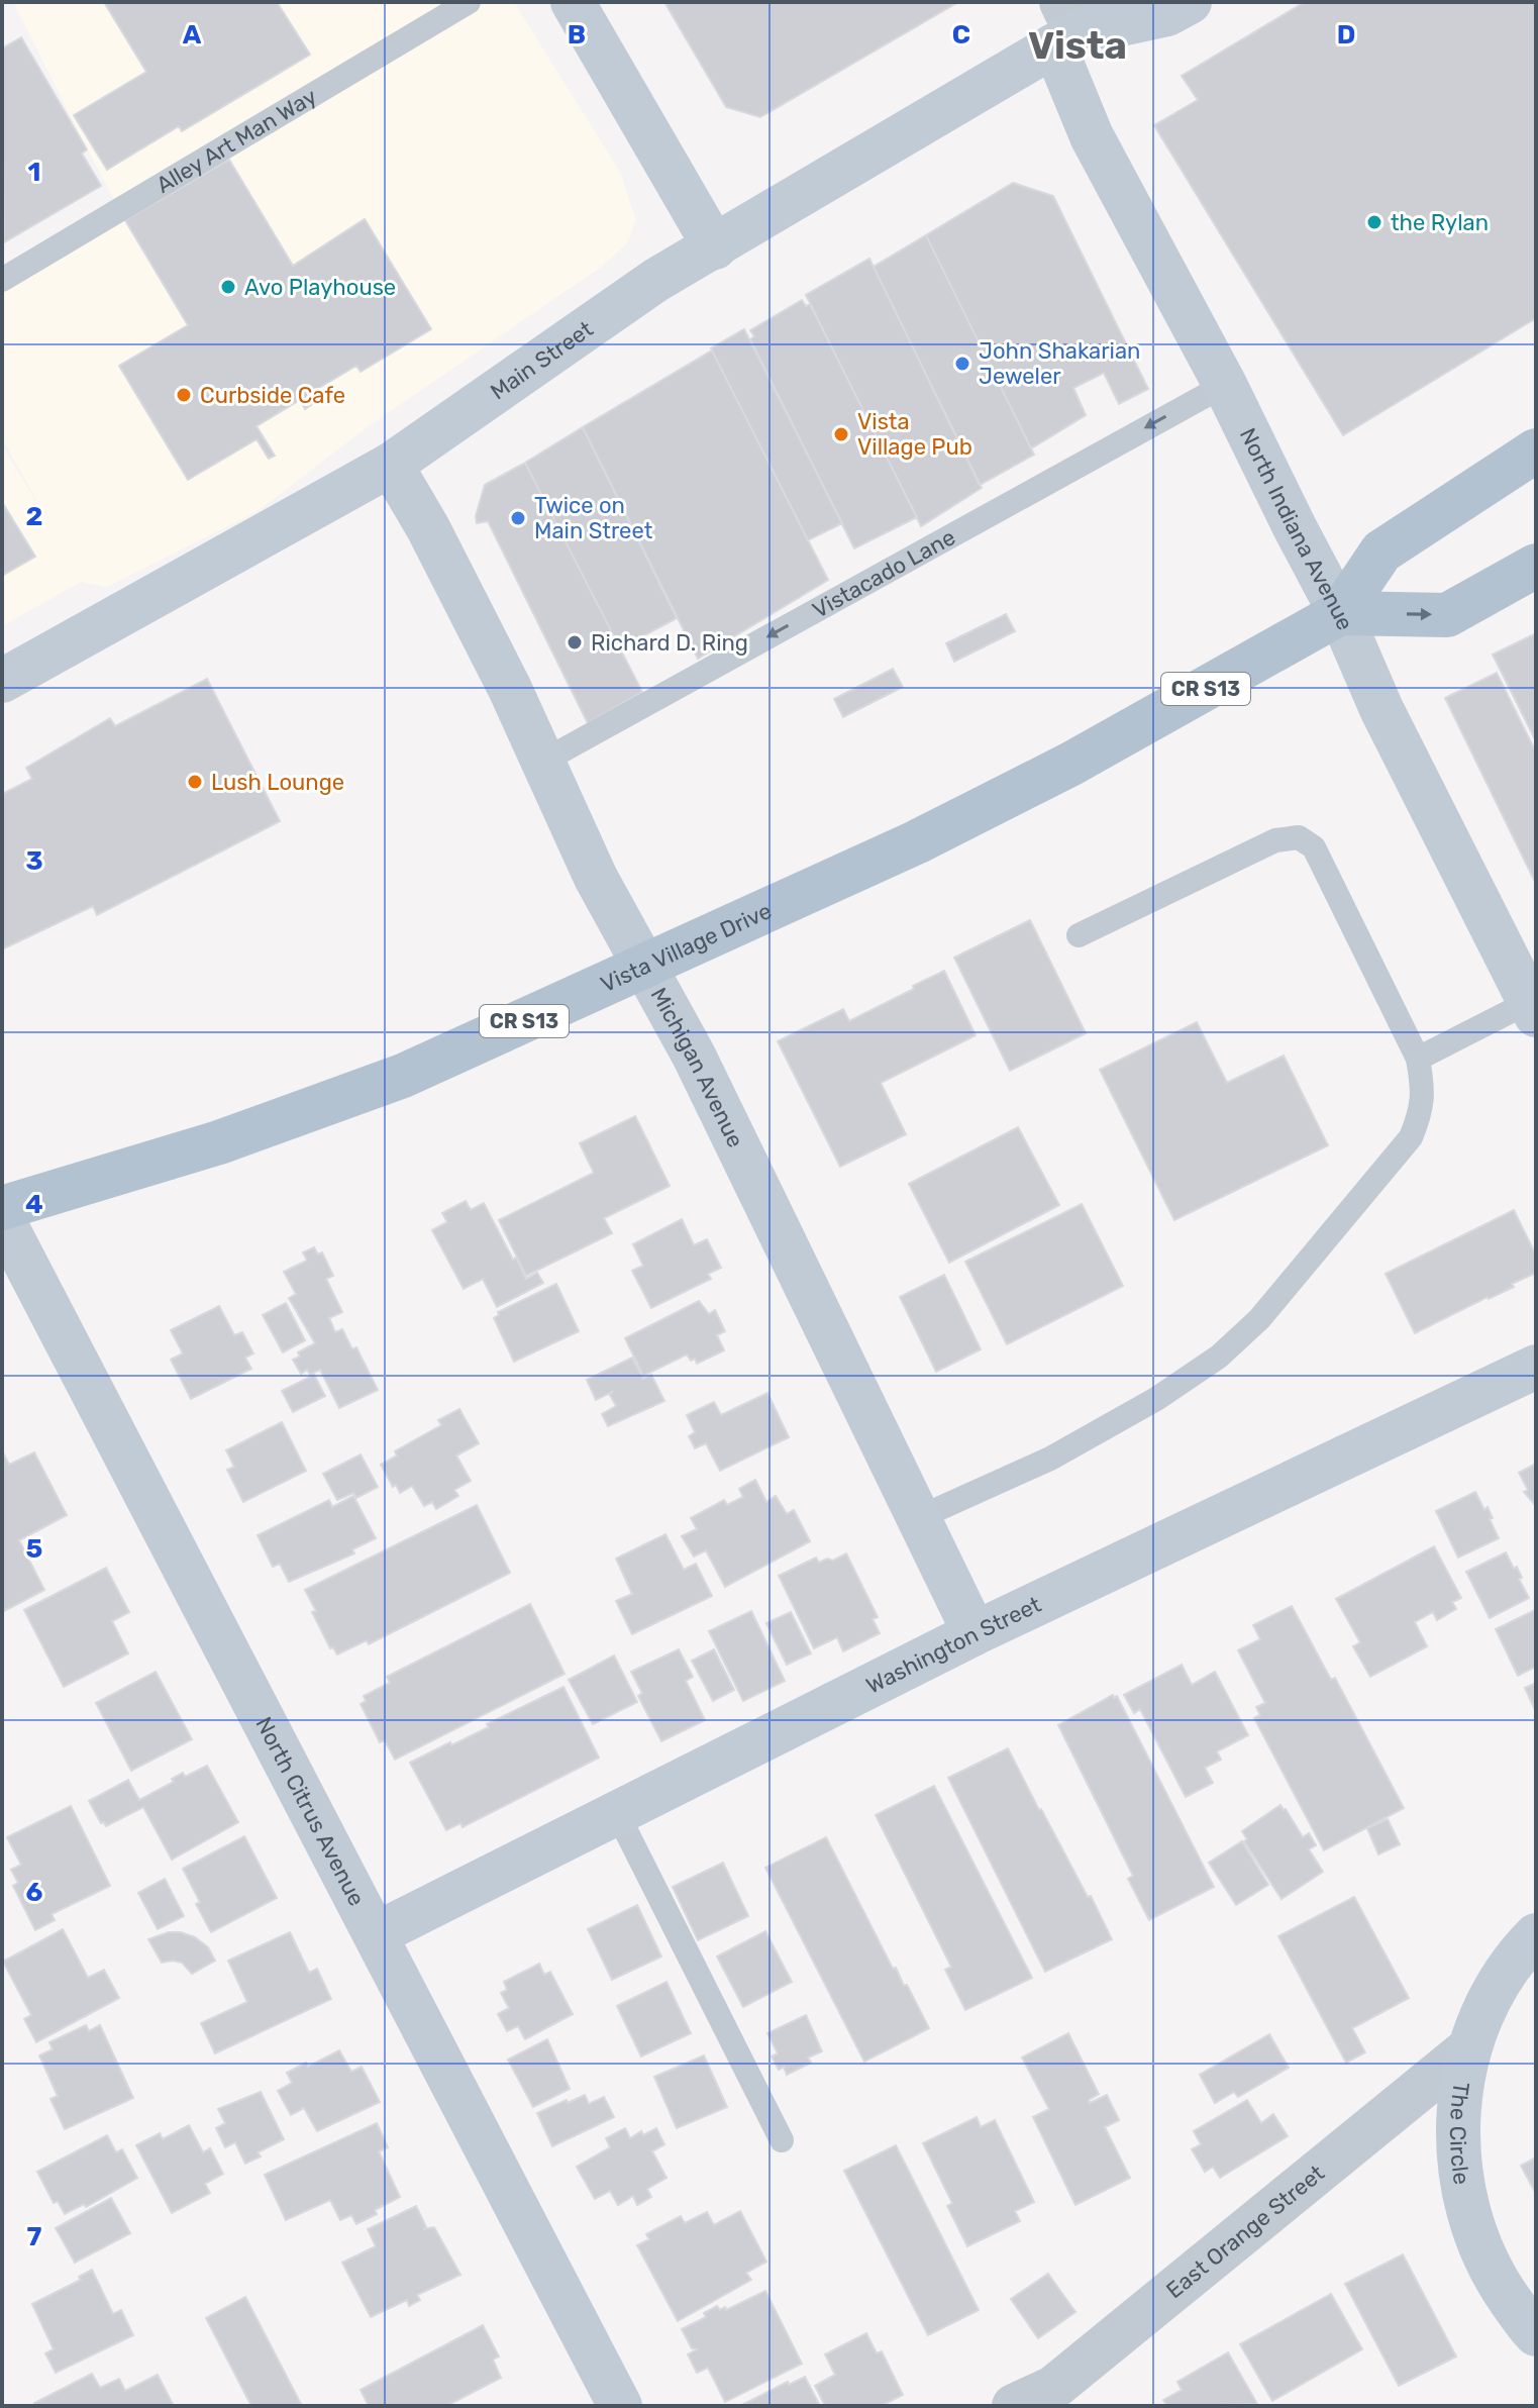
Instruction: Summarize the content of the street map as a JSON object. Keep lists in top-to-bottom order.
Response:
{
  "streets": {
    "main road": ["CR S13", "Vista Village Drive"],
    "street": [
      "Main Street",
      "North Indiana Avenue",
      "Michigan Avenue",
      "Washington Street",
      "North Citrus Avenue",
      "The Circle",
      "East Orange Street"
    ],
    "lane": ["Alley Art Man Way", "Vistacado Lane"]
  },
  "crossings": [
    ["Main Street", "North Indiana Avenue"],
    ["Main Street", "Michigan Avenue"],
    ["North Indiana Avenue", "Vistacado Lane"],
    ["North Indiana Avenue", "Vista Village Drive"],
    ["Vistacado Lane", "Michigan Avenue"],
    ["Vista Village Drive", "Michigan Avenue"],
    ["Michigan Avenue", "Washington Street"],
    ["Washington Street", "North Citrus Avenue"],
    ["The Circle", "East Orange Street"]
  ],
  "one_way": ["Vistacado Lane"],
  "districts": ["Vista"],
  "places": [
    "the Rylan",
    "Avo Playhouse",
    "John Shakarian Jeweler",
    "Curbside Cafe",
    "Vista Village Pub",
    "Twice on Main Street",
    "Richard D. Ring",
    "Lush Lounge"
  ],
  "grid": {
    "columns": [
      "A",
      "B",
      "C",
      "D"
    ],
    "rows": [
      "1",
      "2",
      "3",
      "4",
      "5",
      "6",
      "7"
    ]
  }
}
